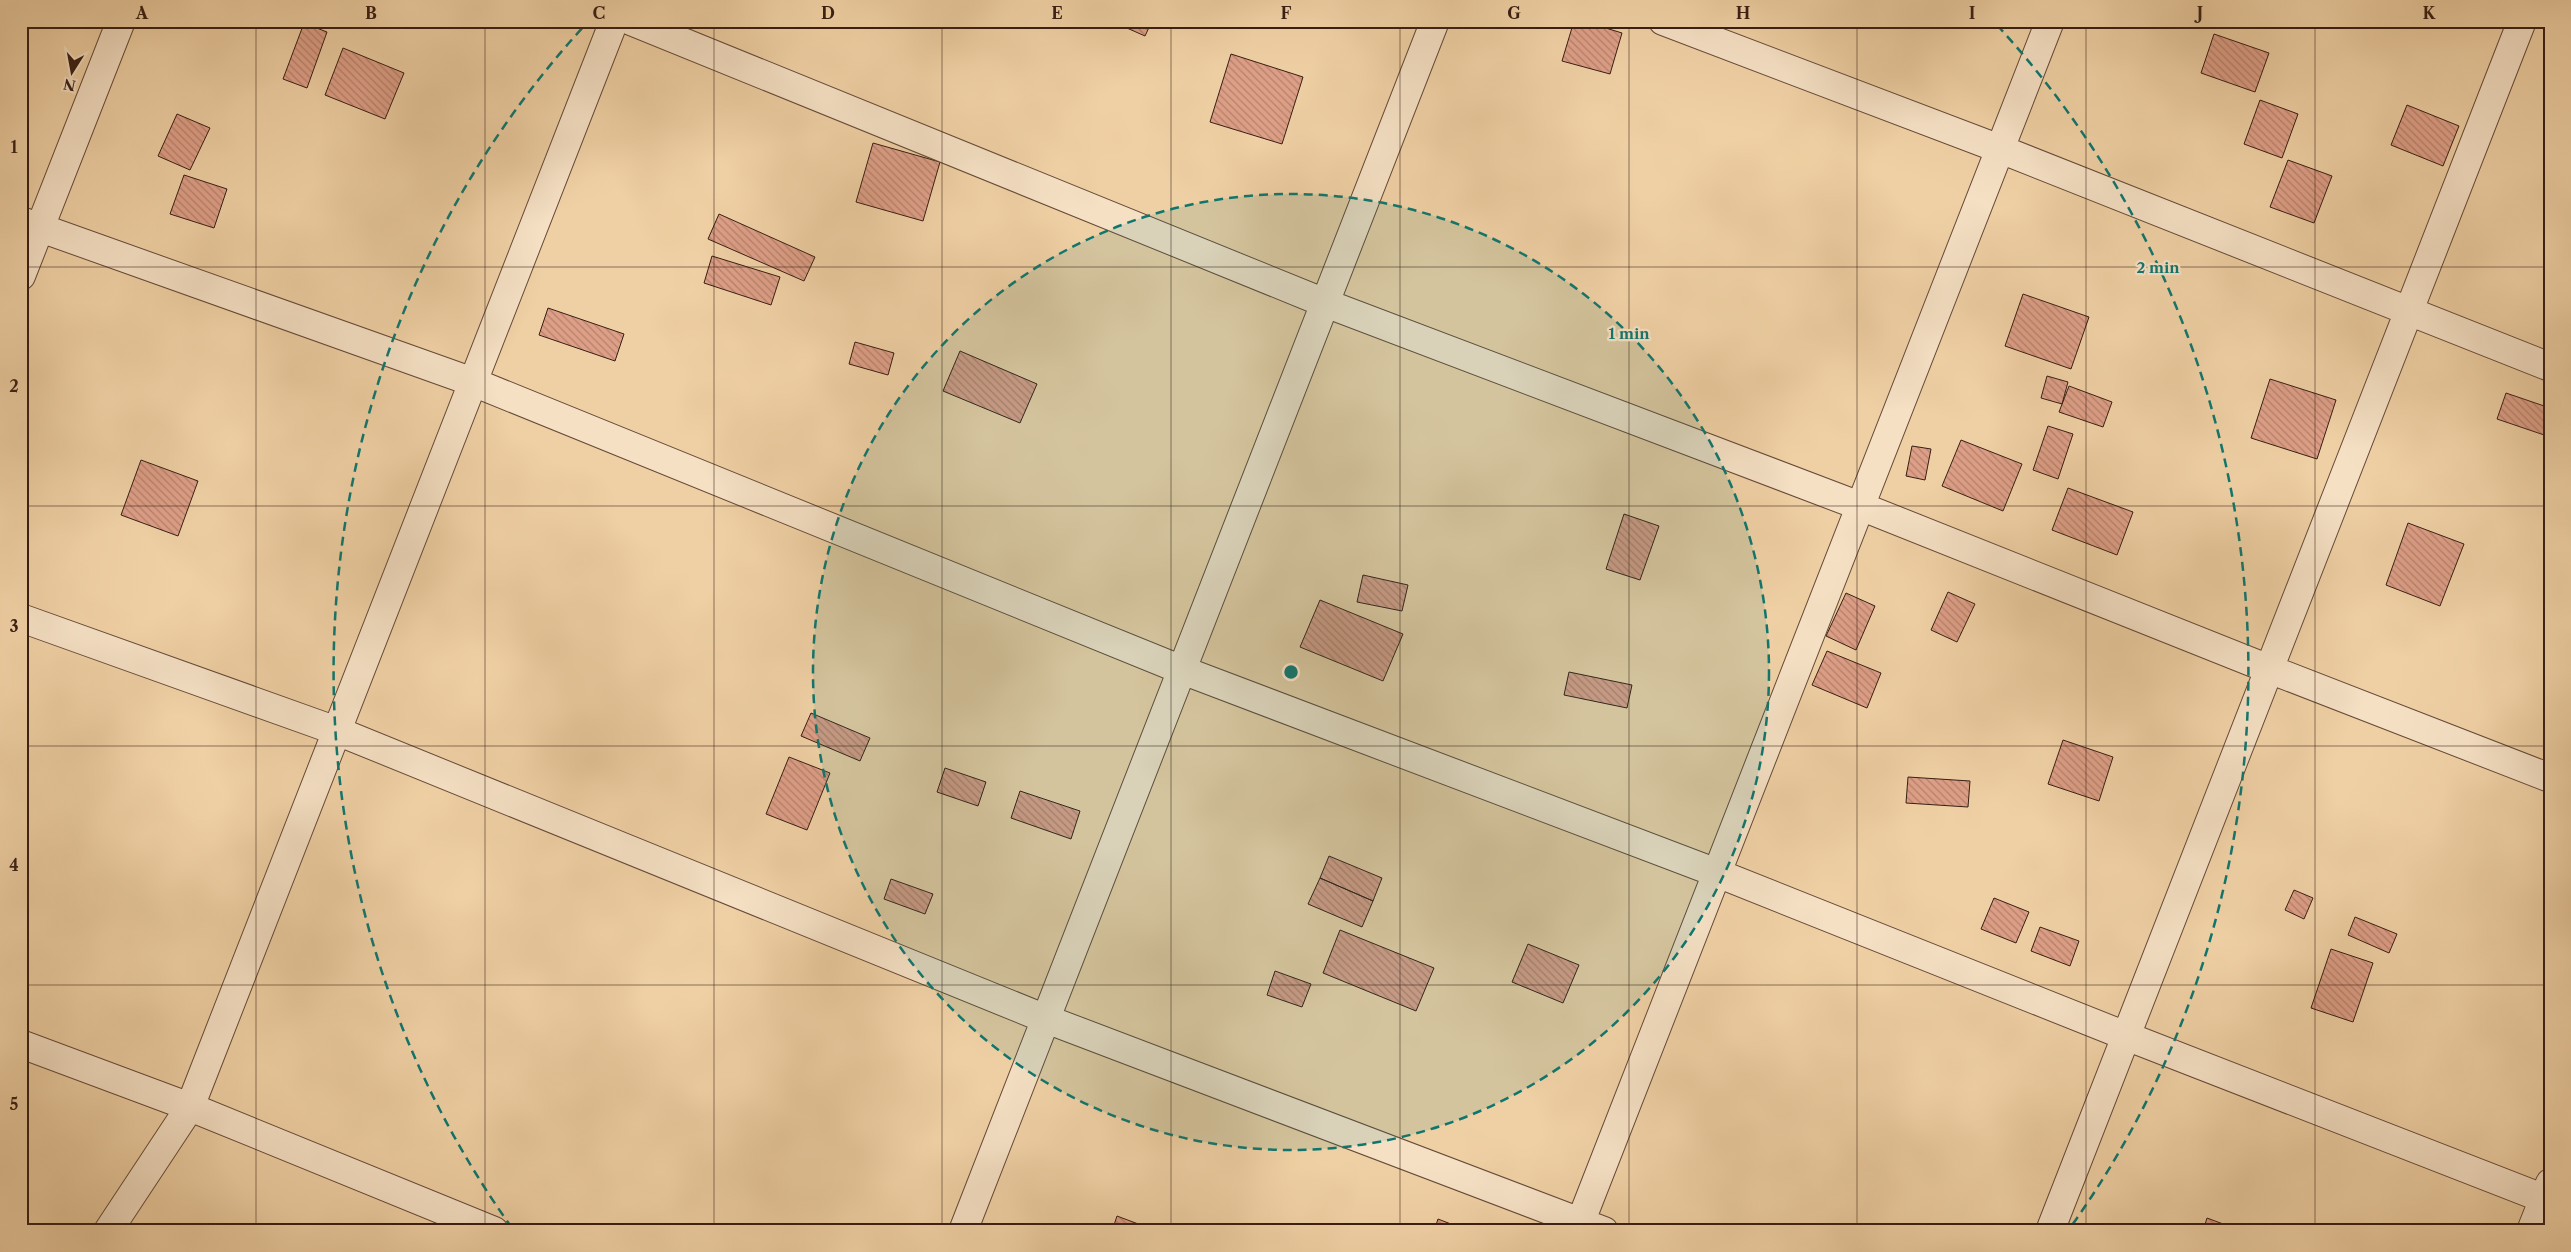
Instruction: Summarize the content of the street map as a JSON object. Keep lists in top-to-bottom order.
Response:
{
  "north": "bottom",
  "grid": {
    "columns": [
      "A",
      "B",
      "C",
      "D",
      "E",
      "F",
      "G",
      "H",
      "I",
      "J",
      "K"
    ],
    "rows": [
      "1",
      "2",
      "3",
      "4",
      "5"
    ]
  },
  "rings": ["2 min", "1 min"]
}
